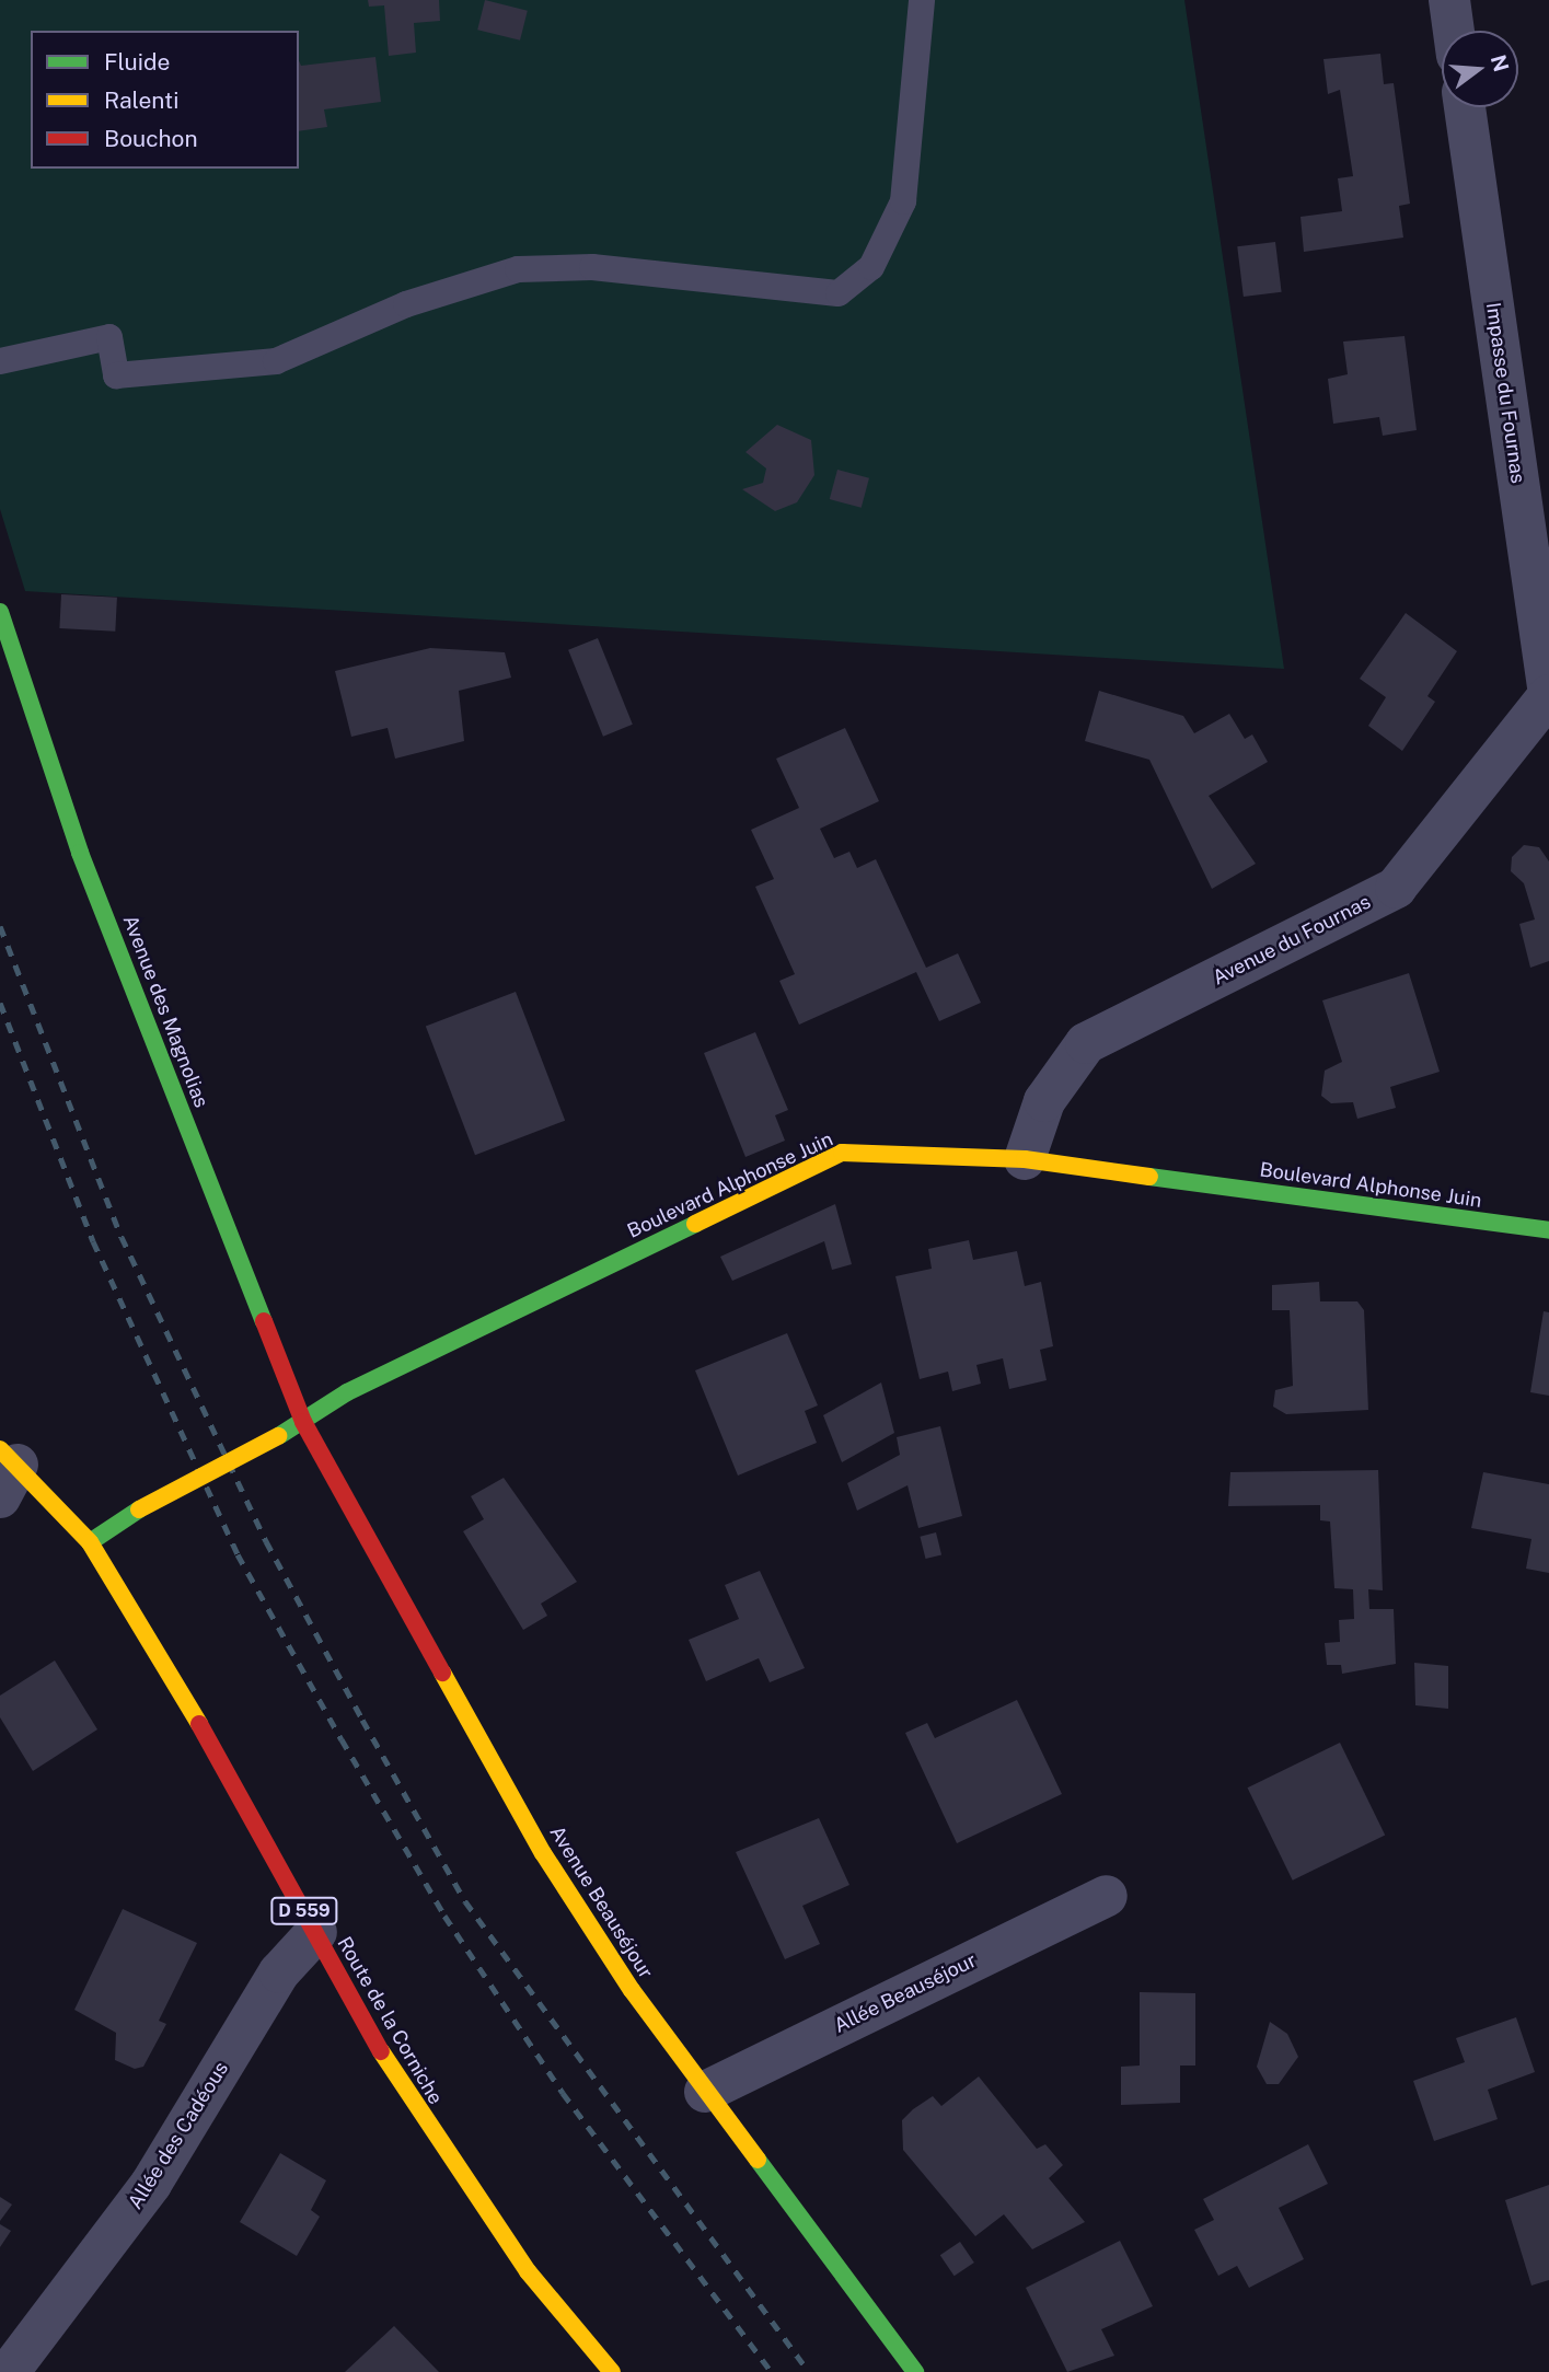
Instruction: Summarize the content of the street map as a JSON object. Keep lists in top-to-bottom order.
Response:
{
  "streets": {
    "street": [
      "Impasse du Fournas",
      "Avenue du Fournas",
      "Avenue des Magnolias",
      "Boulevard Alphonse Juin",
      "Avenue Beauséjour",
      "D 559",
      "Allée Beauséjour",
      "Route de la Corniche",
      "Allée des Cadéous"
    ]
  },
  "crossings": [
    ["Impasse du Fournas", "Avenue du Fournas"],
    ["Avenue du Fournas", "Boulevard Alphonse Juin"],
    ["Avenue des Magnolias", "Boulevard Alphonse Juin"],
    ["Avenue des Magnolias", "Avenue Beauséjour"],
    ["Boulevard Alphonse Juin", "Avenue Beauséjour"],
    ["Boulevard Alphonse Juin", "Route de la Corniche"],
    ["Avenue Beauséjour", "Allée Beauséjour"],
    ["Route de la Corniche", "Allée des Cadéous"]
  ],
  "legend": ["Fluide", "Ralenti", "Bouchon"],
  "north": "right"
}
